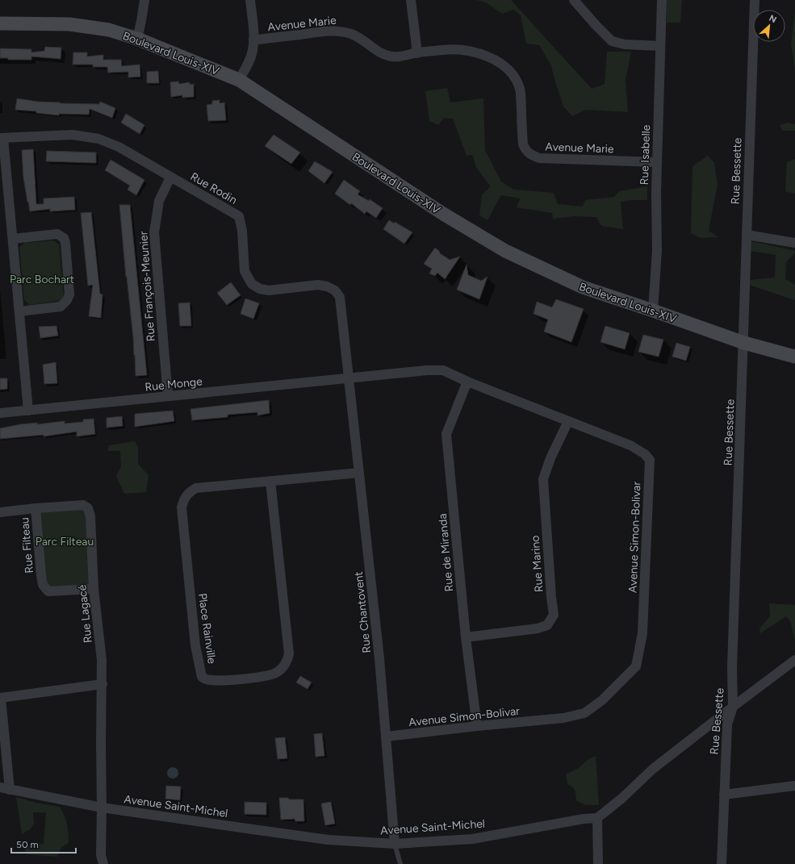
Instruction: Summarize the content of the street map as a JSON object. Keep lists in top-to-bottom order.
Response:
{
  "streets": {
    "main road": ["Boulevard Louis-XIV"],
    "street": [
      "Avenue Marie",
      "Rue Isabelle",
      "Rue Bessette",
      "Rue Rodin",
      "Rue François-Meunier",
      "Rue Monge",
      "Avenue Simon-Bolivar",
      "Rue Filteau",
      "Rue de Miranda",
      "Rue Marino",
      "Rue Chantovent",
      "Rue Lagacé",
      "Place Rainville",
      "Avenue Saint-Michel"
    ]
  },
  "crossings": [
    ["Avenue Marie", "Rue Isabelle"],
    ["Boulevard Louis-XIV", "Rue Isabelle"],
    ["Boulevard Louis-XIV", "Rue Bessette"],
    ["Rue Rodin", "Rue François-Meunier"],
    ["Rue Rodin", "Rue Monge"],
    ["Rue Rodin", "Avenue Simon-Bolivar"],
    ["Rue Rodin", "Rue Chantovent"],
    ["Rue François-Meunier", "Rue Monge"],
    ["Rue Monge", "Avenue Simon-Bolivar"],
    ["Rue Monge", "Rue Chantovent"],
    ["Avenue Simon-Bolivar", "Rue de Miranda"],
    ["Avenue Simon-Bolivar", "Rue Marino"],
    ["Avenue Simon-Bolivar", "Rue Chantovent"],
    ["Rue Filteau", "Rue Lagacé"],
    ["Rue de Miranda", "Rue Marino"],
    ["Rue Chantovent", "Place Rainville"],
    ["Rue Chantovent", "Avenue Saint-Michel"],
    ["Rue Lagacé", "Avenue Saint-Michel"]
  ],
  "parks": ["Parc Bochart", "Parc Filteau"],
  "scale_bar": "50 m",
  "north": "top right"
}
